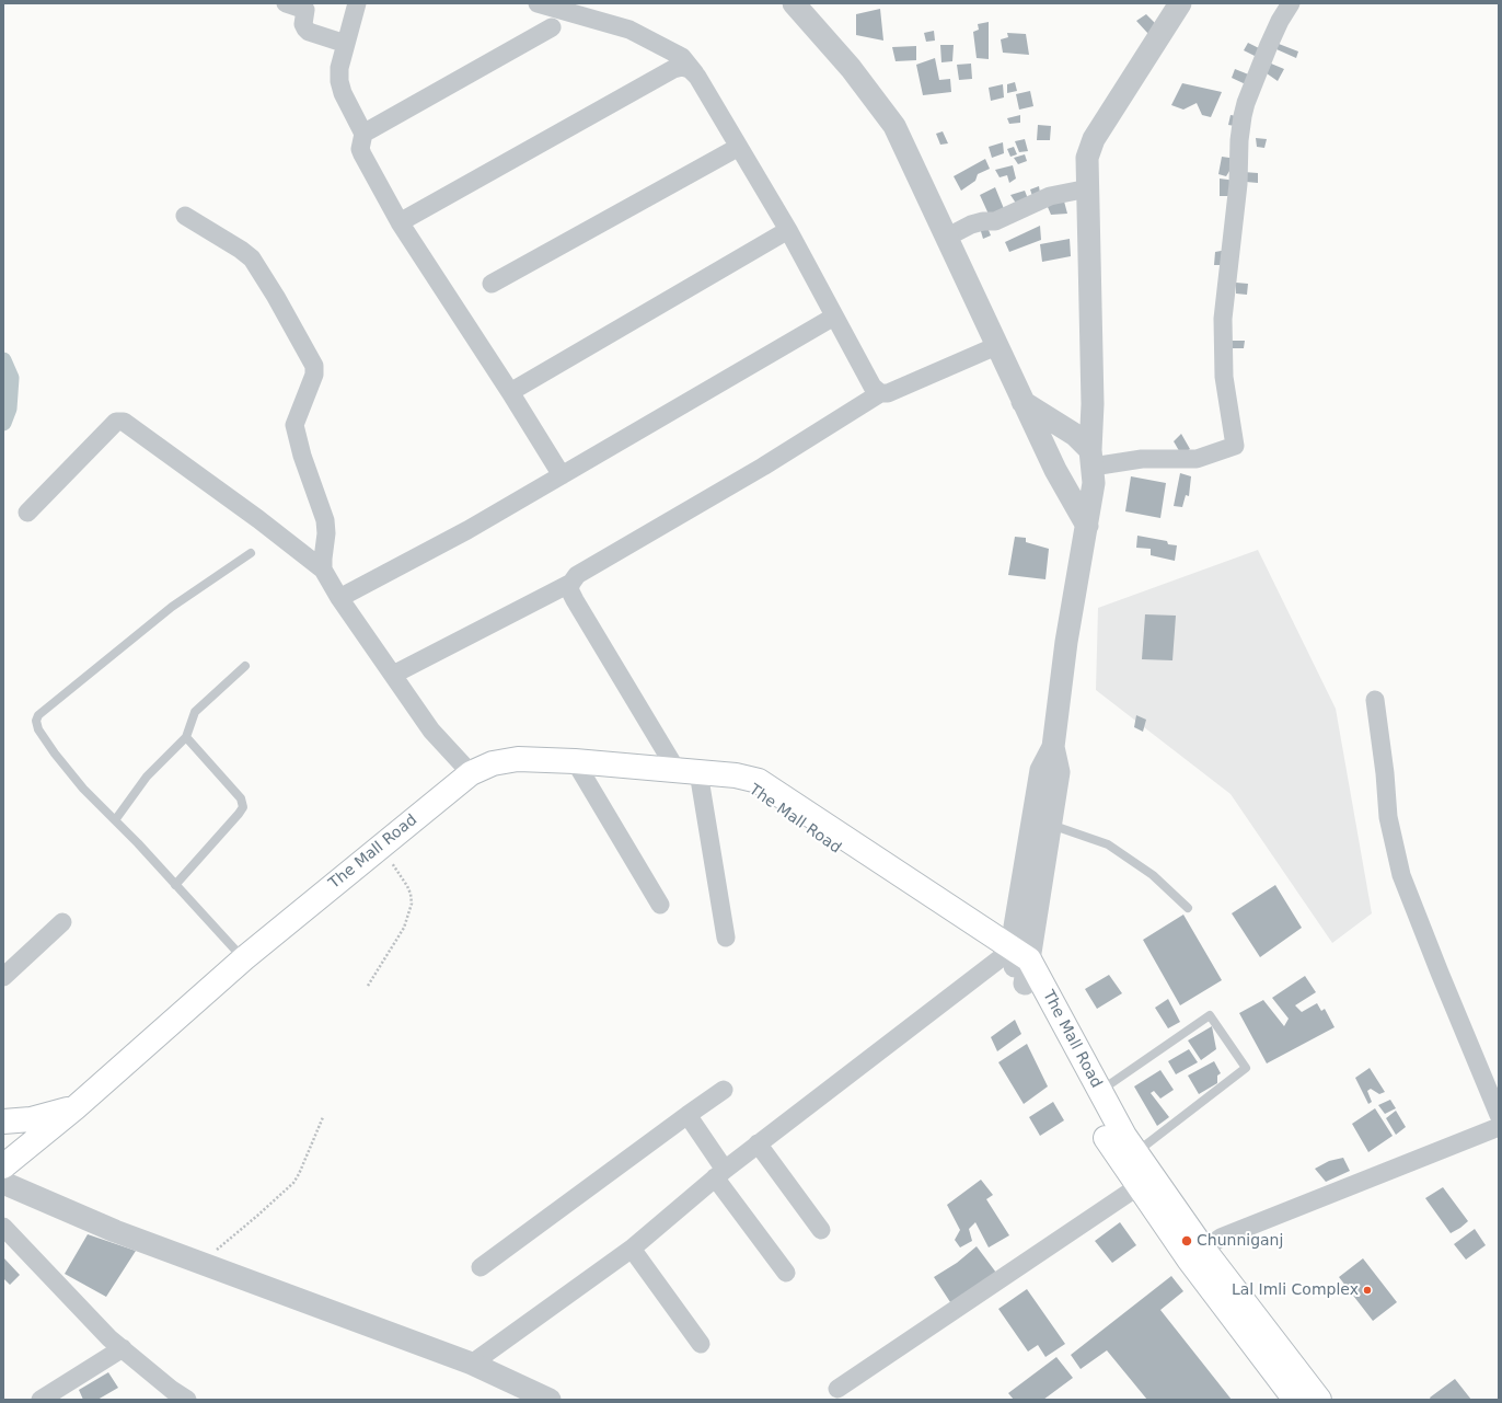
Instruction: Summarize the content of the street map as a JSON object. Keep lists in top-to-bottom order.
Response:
{
  "streets": {
    "main road": ["The Mall Road"]
  },
  "places": ["Chunniganj", "Lal Imli Complex"]
}
